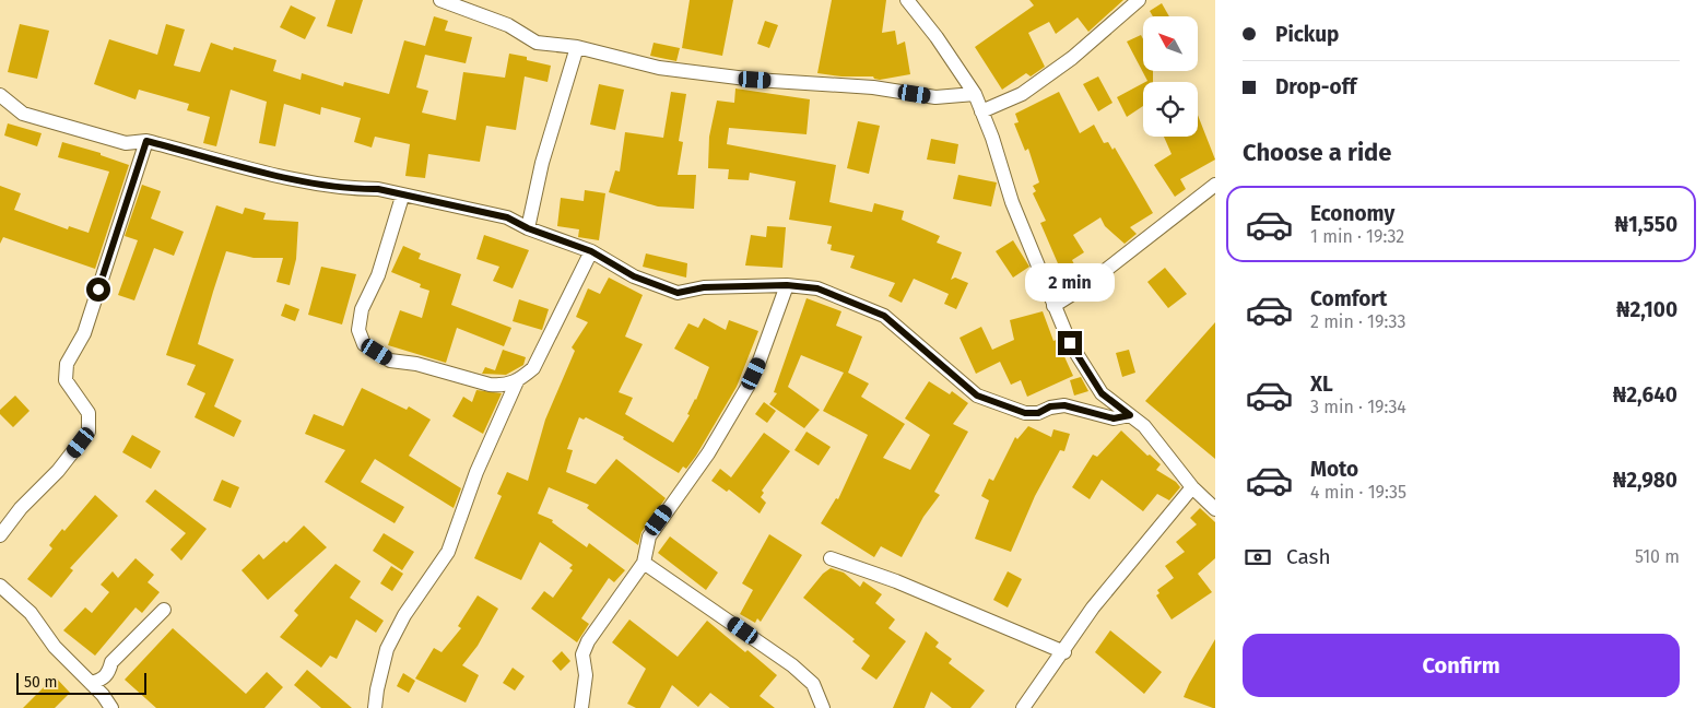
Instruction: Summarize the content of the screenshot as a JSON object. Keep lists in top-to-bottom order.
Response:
{
  "scale_bar": "50 m",
  "north": "top left",
  "page": {
    "banner": ["Pickup", "Drop-off"],
    "heading": "Choose a ride",
    "list": [
      {
        "name": "Economy",
        "note": "1 min · 19:32",
        "value": "₦1,550"
      },
      {
        "name": "Comfort",
        "note": "2 min · 19:33",
        "value": "₦2,100"
      },
      {
        "name": "XL",
        "note": "3 min · 19:34",
        "value": "₦2,640"
      },
      {
        "name": "Moto",
        "note": "4 min · 19:35",
        "value": "₦2,980"
      }
    ],
    "bubble": "2 min",
    "pay": ["Cash", "510 m"],
    "buttons": "Confirm",
    "scale": "50 m"
  }
}
